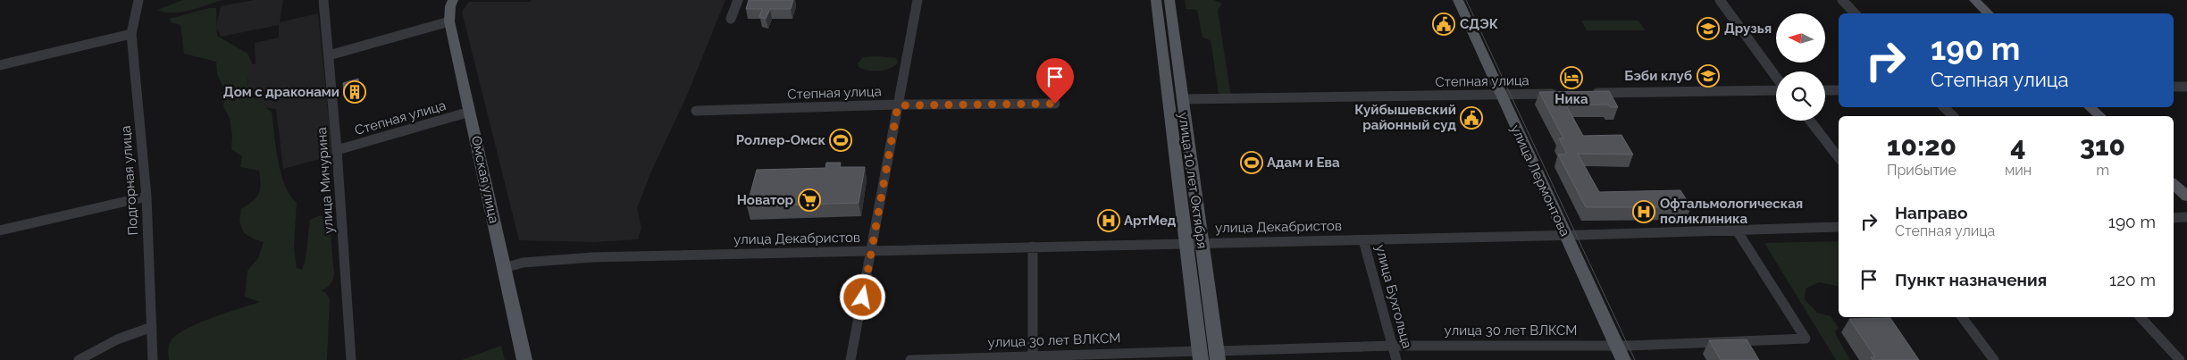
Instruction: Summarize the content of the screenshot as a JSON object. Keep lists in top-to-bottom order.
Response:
{
  "streets": {
    "main road": ["Омская улица", "улица 10 лет Октября", "улица Лермонтова"],
    "street": [
      "Степная улица",
      "Подгорная улица",
      "улица Мичурина",
      "улица Декабристов",
      "улица Бухгольца",
      "улица 30 лет ВЛКСМ"
    ]
  },
  "crossings": [
    ["Степная улица", "Омская улица"],
    ["Степная улица", "улица Мичурина"],
    ["Степная улица", "улица 10 лет Октября"],
    ["Степная улица", "улица Лермонтова"],
    ["Омская улица", "улица Декабристов"],
    ["улица 10 лет Октября", "улица Декабристов"],
    ["улица 10 лет Октября", "улица 30 лет ВЛКСМ"],
    ["улица Лермонтова", "улица Декабристов"],
    ["улица Лермонтова", "улица 30 лет ВЛКСМ"],
    ["улица Декабристов", "улица Бухгольца"],
    ["улица Декабристов", "улица 30 лет ВЛКСМ"],
    ["улица Бухгольца", "улица 30 лет ВЛКСМ"]
  ],
  "places": {
    "public building": ["СДЭК", "Куйбышевский районный суд"],
    "school or university": ["Друзья", "Бэби клуб"],
    "hotel": ["Ника"],
    "building": ["Дом с драконами"],
    "sports": ["Роллер-Омск", "Адам и Ева"],
    "supermarket": ["Новатор"],
    "hospital": ["Офтальмологическая поликлиника", "АртМед"]
  },
  "north": "left",
  "page": {
    "turn": ["190 m", "Степная улица"],
    "eta": [
      "10:20",
      "Прибытие",
      "4",
      "мин",
      "310",
      "m"
    ],
    "list": [
      {
        "name": "Направо",
        "note": "Степная улица",
        "value": "190 m"
      },
      {
        "name": "Пункт назначения",
        "value": "120 m"
      }
    ]
  }
}
